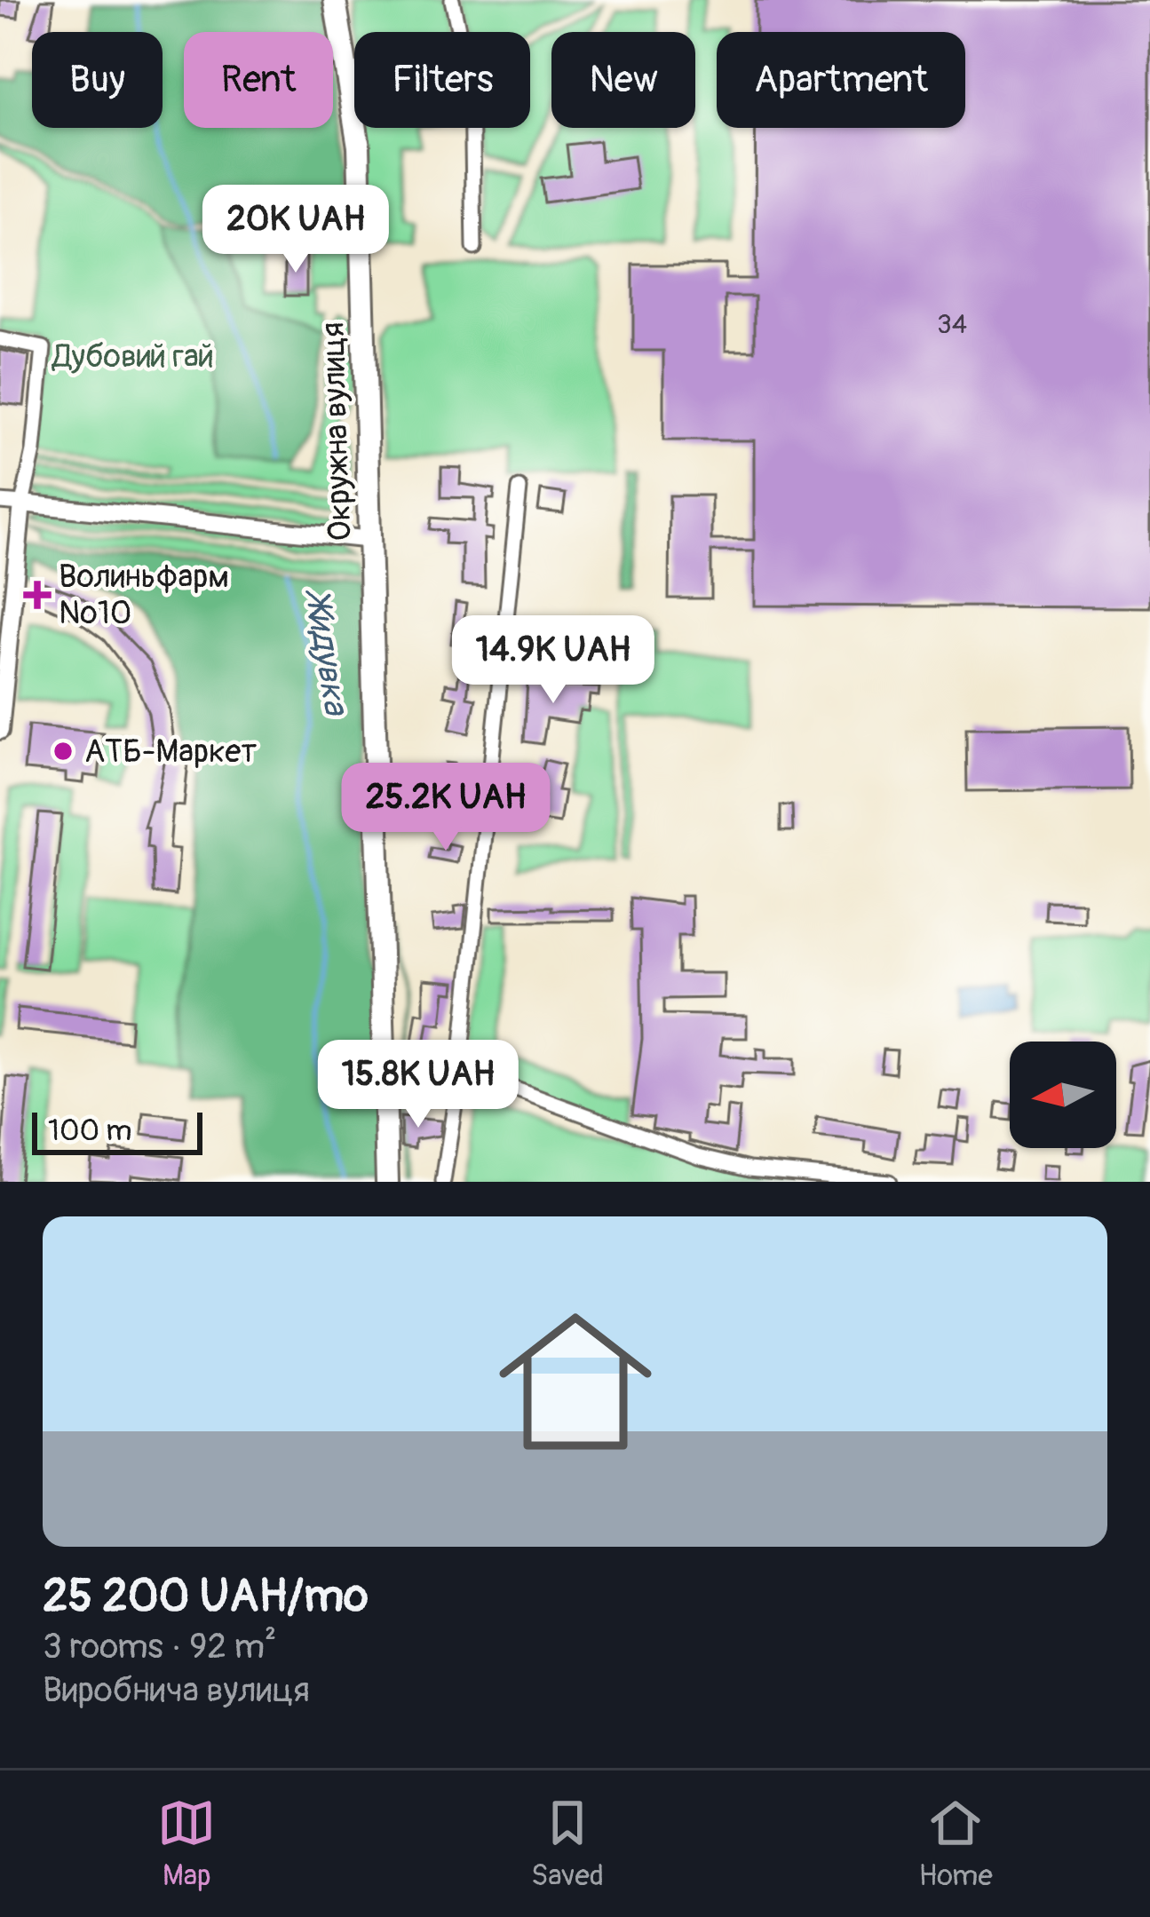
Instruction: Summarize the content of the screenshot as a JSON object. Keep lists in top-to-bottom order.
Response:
{
  "streets": {
    "main road": ["Окружна вулиця"]
  },
  "water": ["Жидувка"],
  "parks": ["Дубовий гай"],
  "places": {
    "health": ["Волиньфарм №10"],
    "other": ["АТБ-Маркет"]
  },
  "house_numbers": ["34"],
  "scale_bar": "100 m",
  "north": "left",
  "page": {
    "chip": [
      "Buy",
      "Rent",
      "Filters",
      "New",
      "Apartment"
    ],
    "price": [
      "20K UAH",
      "14.9K UAH",
      "25.2K UAH",
      "15.8K UAH"
    ],
    "scale": "100 m",
    "list": [
      {
        "name": "25 200 UAH/mo",
        "note": "3 rooms · 92 m² · Виробнича вулиця"
      }
    ],
    "tabs": ["Map", "Saved", "Home"]
  }
}
